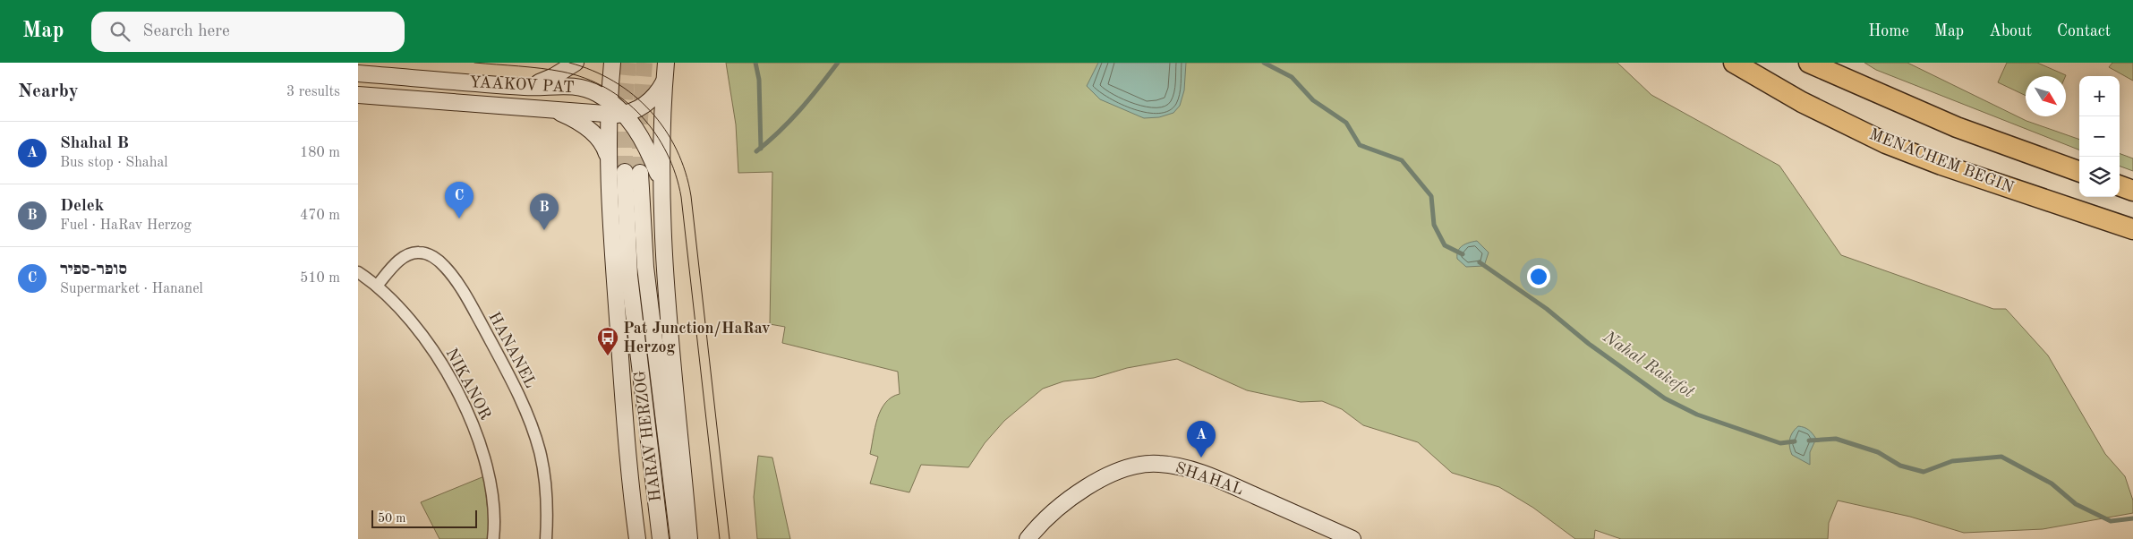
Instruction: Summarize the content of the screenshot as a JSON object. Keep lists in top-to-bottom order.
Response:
{
  "streets": {
    "highway": ["MENACHEM BEGIN"],
    "main road": ["YAAKOV PAT", "HARAV HERZOG", "SHAHAL"],
    "street": ["HANANEL", "NIKANOR"]
  },
  "crossings": [
    ["HANANEL", "NIKANOR"]
  ],
  "water": ["Nahal Rakefot"],
  "places": {
    "bus stop": ["Pat Junction/HaRav Herzog"]
  },
  "scale_bar": "50 m",
  "north": "bottom right",
  "page": {
    "header": "Map",
    "search": "Search here",
    "nav": [
      "Home",
      "Map",
      "About",
      "Contact"
    ],
    "heading": ["Nearby", "3 results"],
    "map_buttons": ["+", "−"],
    "list": [
      {
        "mark": "A",
        "name": "Shahal B",
        "note": "Bus stop · Shahal",
        "value": "180 m"
      },
      {
        "mark": "B",
        "name": "Delek",
        "note": "Fuel · HaRav Herzog",
        "value": "470 m"
      },
      {
        "mark": "C",
        "name": "סופר-ספיר",
        "note": "Supermarket · Hananel",
        "value": "510 m"
      }
    ],
    "pins": ["C", "B", "A"],
    "scale": "50 m"
  }
}
